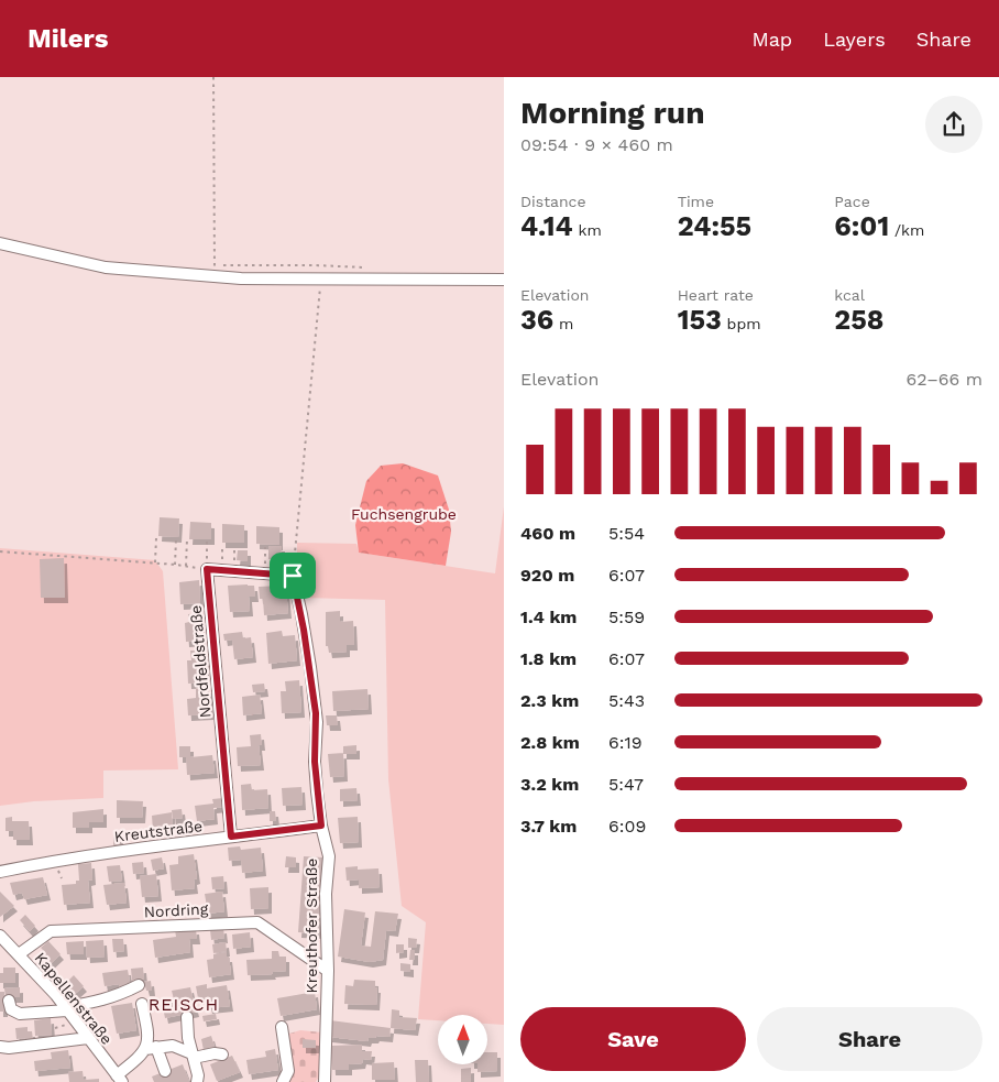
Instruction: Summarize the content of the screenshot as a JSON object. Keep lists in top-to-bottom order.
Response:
{
  "streets": {
    "street": [
      "Nordfeldstraße",
      "Kreutstraße",
      "Nordring",
      "Kreuthofer Straße",
      "Kapellenstraße"
    ]
  },
  "crossings": [
    ["Nordfeldstraße", "Kreutstraße"],
    ["Kreutstraße", "Kreuthofer Straße"],
    ["Nordring", "Kreuthofer Straße"],
    ["Nordring", "Kapellenstraße"]
  ],
  "districts": ["REISCH"],
  "parks": ["Fuchsengrube"],
  "north": "top",
  "page": {
    "header": "Milers",
    "nav": ["Map", "Layers", "Share"],
    "heading": ["Morning run", "09:54 · 9 × 460 m"],
    "stats": [
      ["Distance", "4.14 km"],
      ["Time", "24:55"],
      ["Pace", "6:01 /km"],
      ["Elevation", "36 m"],
      ["Heart rate", "153 bpm"],
      ["kcal", "258"]
    ],
    "chart": ["Elevation", "62–66 m"],
    "list": [
      {
        "name": "460 m",
        "note": "5:54"
      },
      {
        "name": "920 m",
        "note": "6:07"
      },
      {
        "name": "1.4 km",
        "note": "5:59"
      },
      {
        "name": "1.8 km",
        "note": "6:07"
      },
      {
        "name": "2.3 km",
        "note": "5:43"
      },
      {
        "name": "2.8 km",
        "note": "6:19"
      },
      {
        "name": "3.2 km",
        "note": "5:47"
      },
      {
        "name": "3.7 km",
        "note": "6:09"
      }
    ],
    "buttons": ["Save", "Share"]
  }
}
